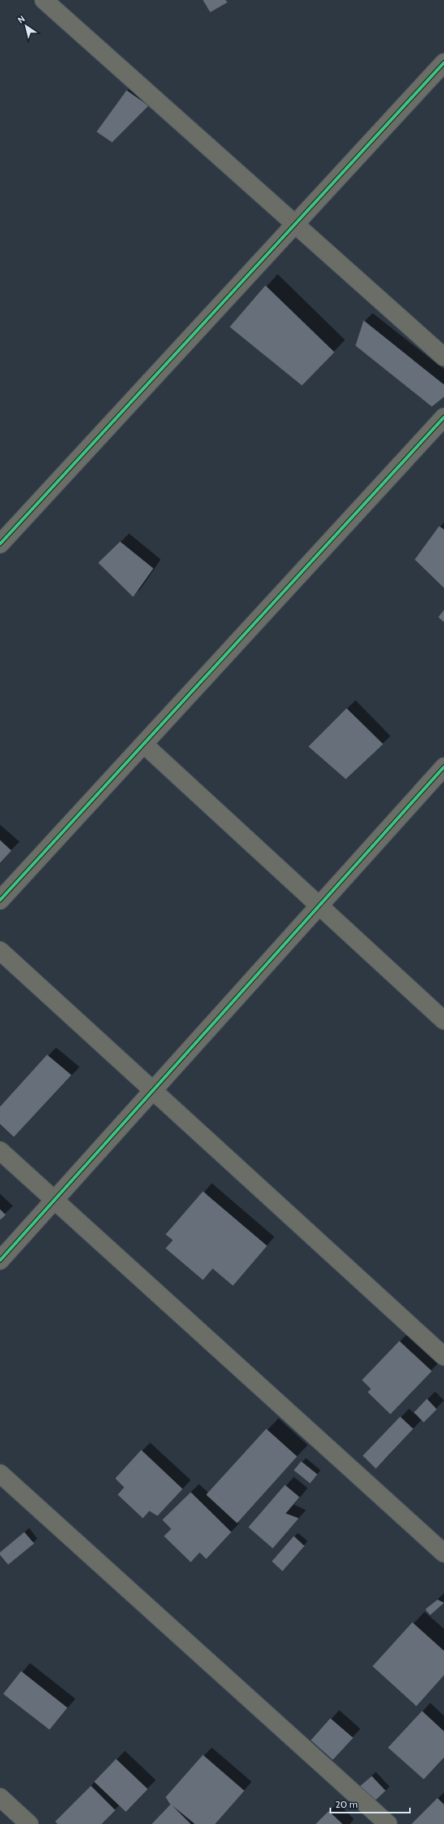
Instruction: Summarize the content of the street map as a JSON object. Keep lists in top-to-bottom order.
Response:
{
  "scale_bar": "20 m",
  "north": "top left"
}
